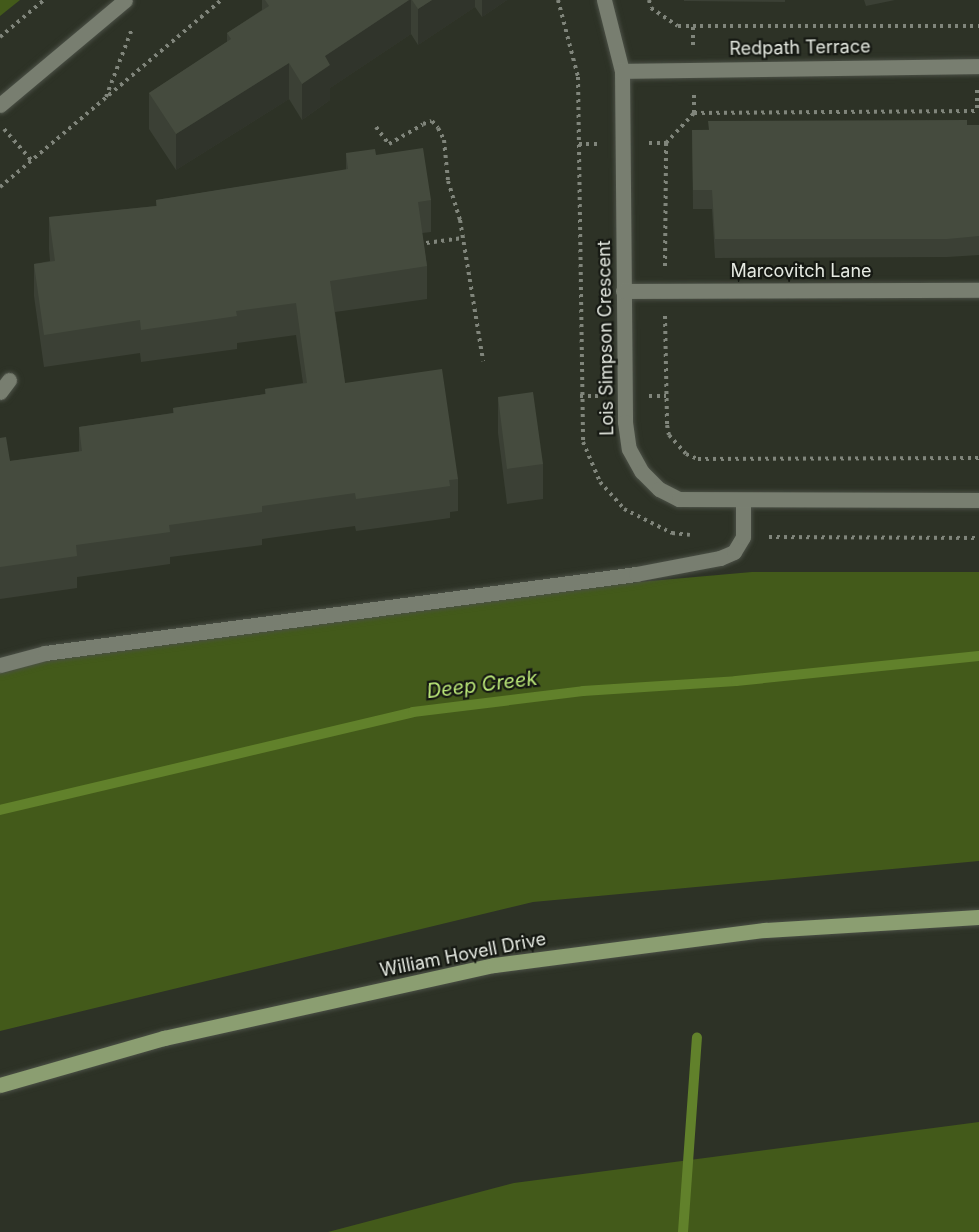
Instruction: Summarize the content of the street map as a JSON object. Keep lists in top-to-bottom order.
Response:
{
  "streets": {
    "main road": ["William Hovell Drive"],
    "street": ["Redpath Terrace", "Marcovitch Lane", "Lois Simpson Crescent"]
  },
  "crossings": [
    ["Redpath Terrace", "Lois Simpson Crescent"],
    ["Marcovitch Lane", "Lois Simpson Crescent"]
  ],
  "water": ["Deep Creek"]
}
